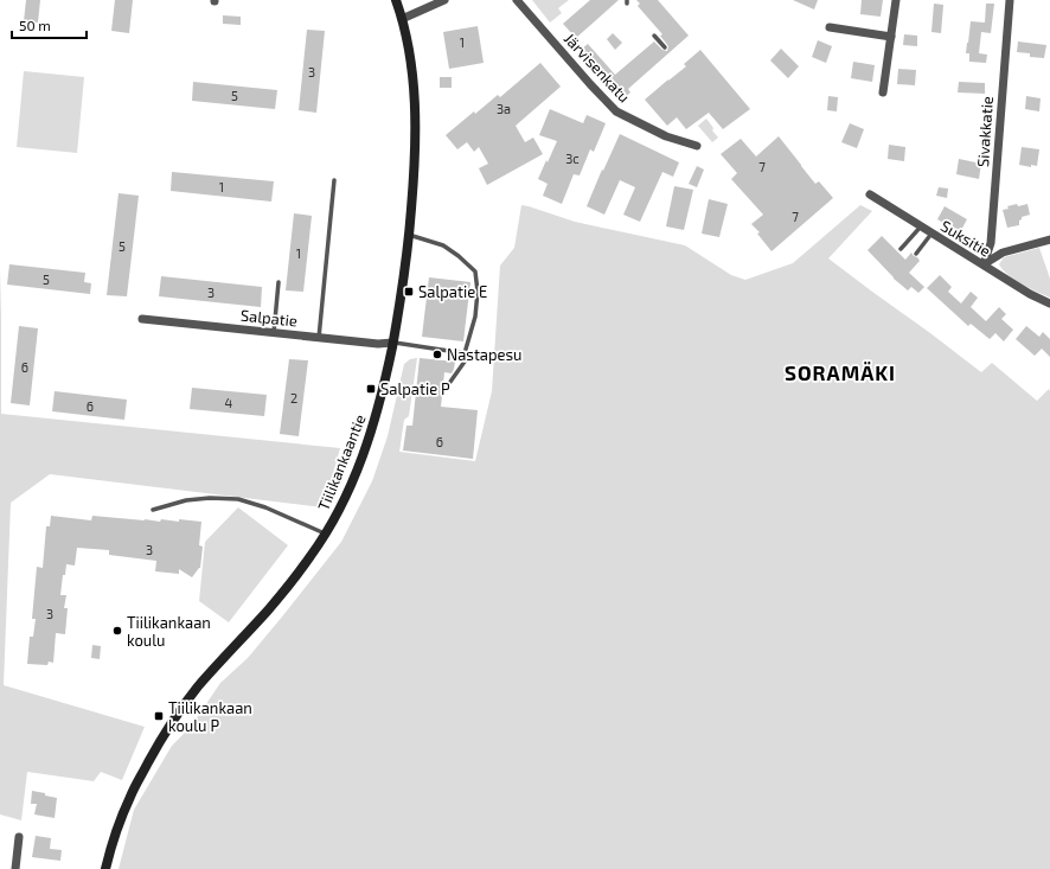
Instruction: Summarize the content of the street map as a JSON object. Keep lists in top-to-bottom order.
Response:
{
  "streets": {
    "street": [
      "Järvisenkatu",
      "Sivakkatie",
      "Suksitie",
      "Salpatie",
      "Tiilikankaantie"
    ]
  },
  "crossings": [
    ["Sivakkatie", "Suksitie"],
    ["Salpatie", "Tiilikankaantie"]
  ],
  "districts": ["SORAMÄKI"],
  "places": {
    "transit": ["Salpatie E", "Salpatie P", "Tiilikankaan koulu P"],
    "other": ["Nastapesu", "Tiilikankaan koulu"]
  },
  "house_numbers": [
    "1",
    "3",
    "5",
    "3a",
    "3c",
    "7",
    "1",
    "7",
    "5",
    "1",
    "5",
    "3",
    "6",
    "2",
    "4",
    "6",
    "6",
    "3",
    "3"
  ],
  "scale_bar": "50 m"
}
